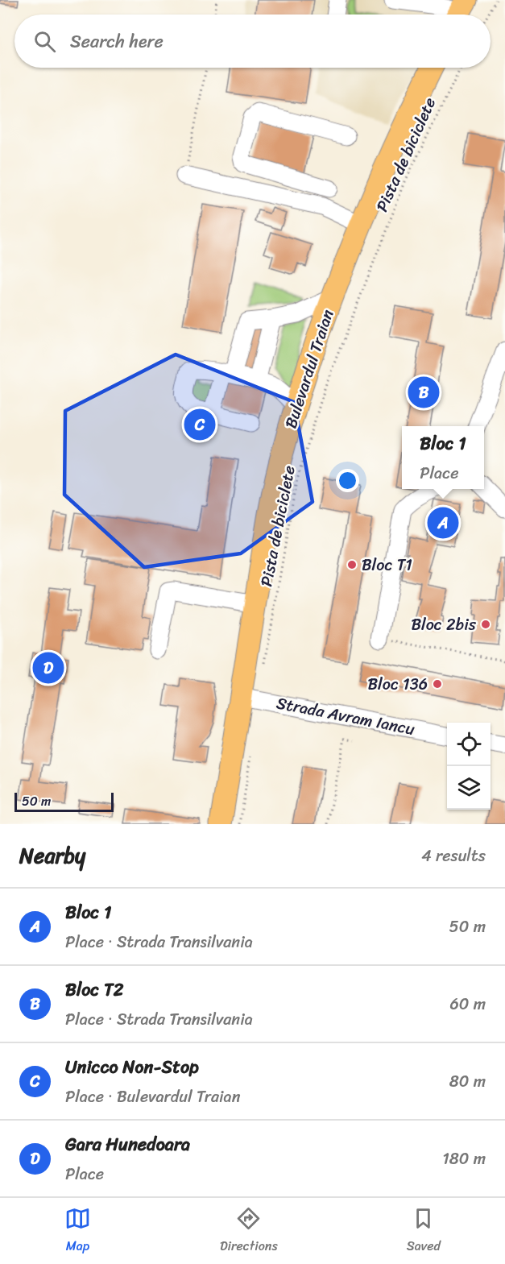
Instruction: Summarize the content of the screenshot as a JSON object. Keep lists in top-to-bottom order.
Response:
{
  "streets": {
    "main road": ["Bulevardul Traian"],
    "street": ["Strada Avram Iancu"],
    "path": ["Pista de biciclete"]
  },
  "crossings": [
    ["Bulevardul Traian", "Strada Avram Iancu"]
  ],
  "places": ["Bloc T1", "Bloc 2bis", "Bloc 136"],
  "scale_bar": "50 m",
  "page": {
    "search": "Search here",
    "pins": [
      "B",
      "C",
      "A",
      "D"
    ],
    "popup": ["Bloc 1", "Place"],
    "scale": "50 m",
    "heading": ["Nearby", "4 results"],
    "list": [
      {
        "mark": "A",
        "name": "Bloc 1",
        "note": "Place · Strada Transilvania",
        "value": "50 m"
      },
      {
        "mark": "B",
        "name": "Bloc T2",
        "note": "Place · Strada Transilvania",
        "value": "60 m"
      },
      {
        "mark": "C",
        "name": "Unicco Non-Stop",
        "note": "Place · Bulevardul Traian",
        "value": "80 m"
      },
      {
        "mark": "D",
        "name": "Gara Hunedoara",
        "note": "Place",
        "value": "180 m"
      }
    ],
    "nav": ["Map", "Directions", "Saved"]
  }
}
